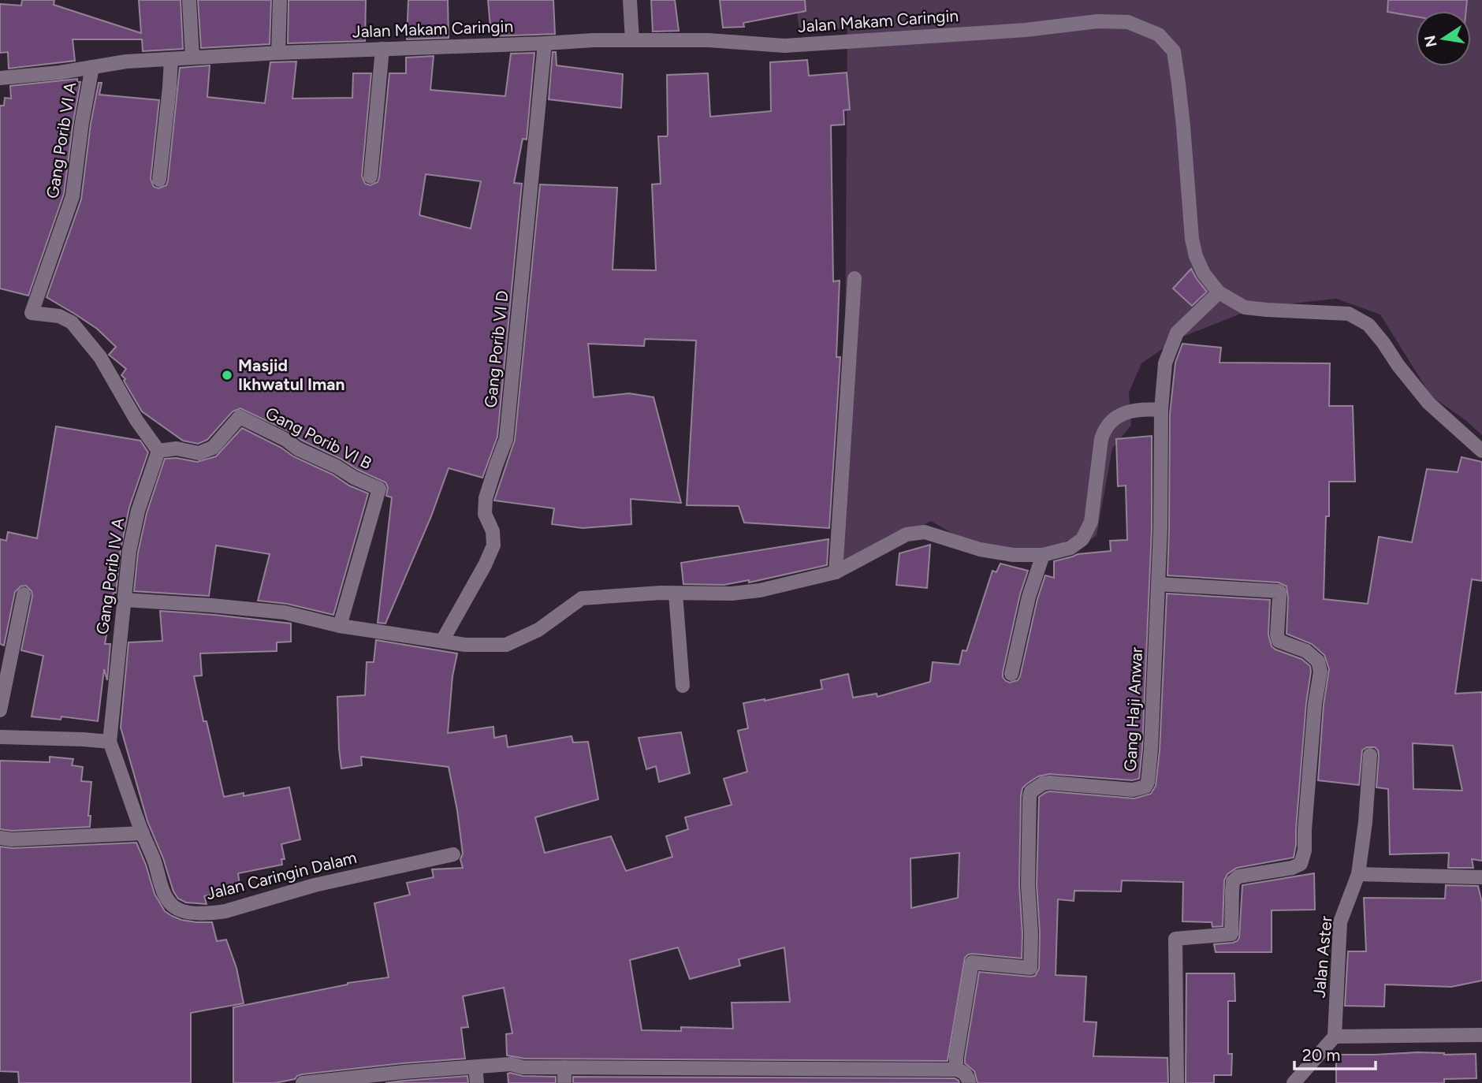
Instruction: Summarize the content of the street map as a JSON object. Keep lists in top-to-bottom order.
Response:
{
  "streets": {
    "street": [
      "Jalan Makam Caringin",
      "Gang Porib VI A",
      "Gang Porib VI D",
      "Gang Porib VI B",
      "Gang Porib IV A",
      "Gang Haji Anwar",
      "Jalan Caringin Dalam",
      "Jalan Aster"
    ]
  },
  "crossings": [
    ["Jalan Makam Caringin", "Gang Porib VI A"],
    ["Jalan Makam Caringin", "Gang Porib VI D"],
    ["Jalan Makam Caringin", "Gang Haji Anwar"],
    ["Gang Porib VI A", "Gang Porib VI B"],
    ["Gang Porib VI A", "Gang Porib IV A"],
    ["Gang Porib VI B", "Gang Porib IV A"],
    ["Gang Porib IV A", "Jalan Caringin Dalam"]
  ],
  "places": ["Masjid Ikhwatul Iman"],
  "scale_bar": "20 m",
  "north": "left"
}
